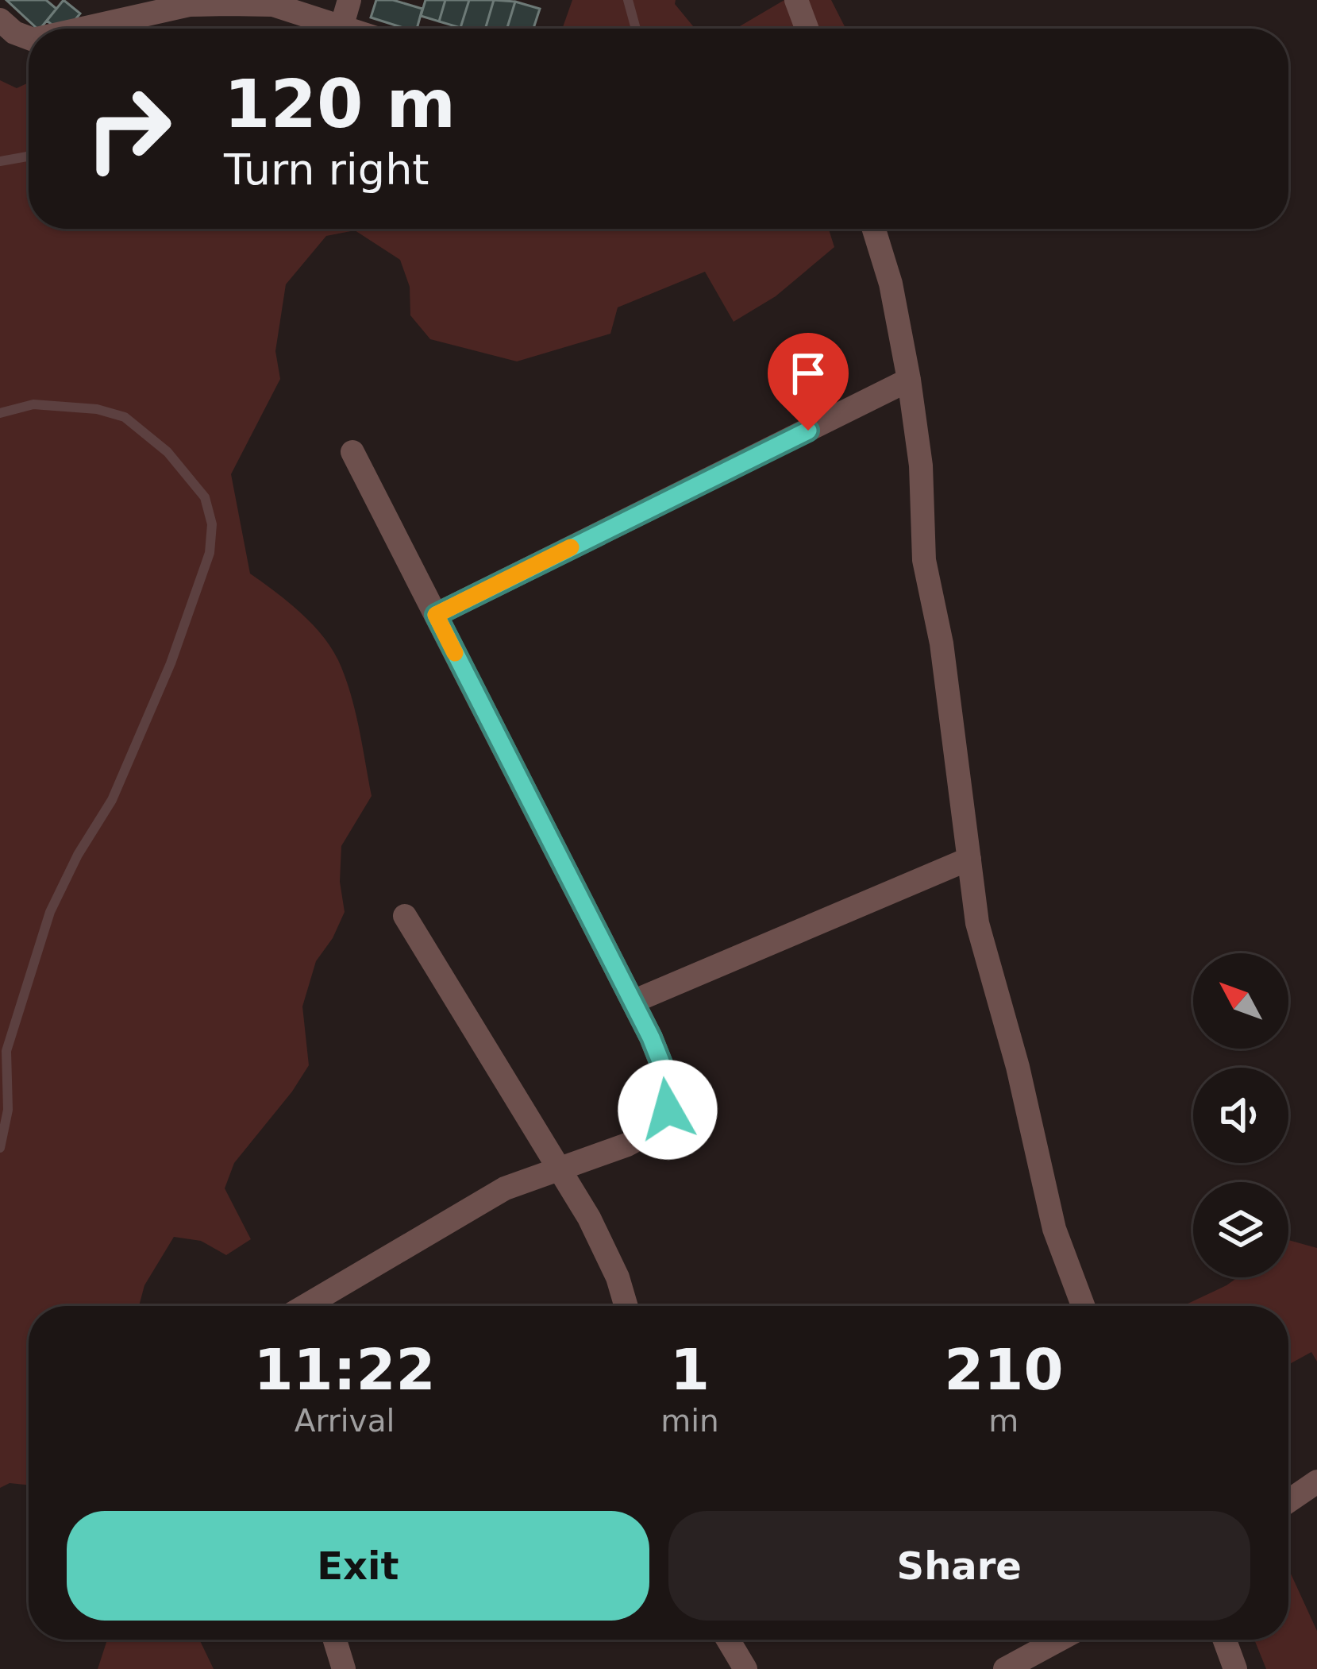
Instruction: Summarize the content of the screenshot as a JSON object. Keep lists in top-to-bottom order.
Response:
{
  "north": "top left",
  "page": {
    "turn": ["120 m", "Turn right"],
    "eta": [
      "11:22",
      "Arrival",
      "1",
      "min",
      "210",
      "m"
    ],
    "buttons": ["Exit", "Share"]
  }
}
